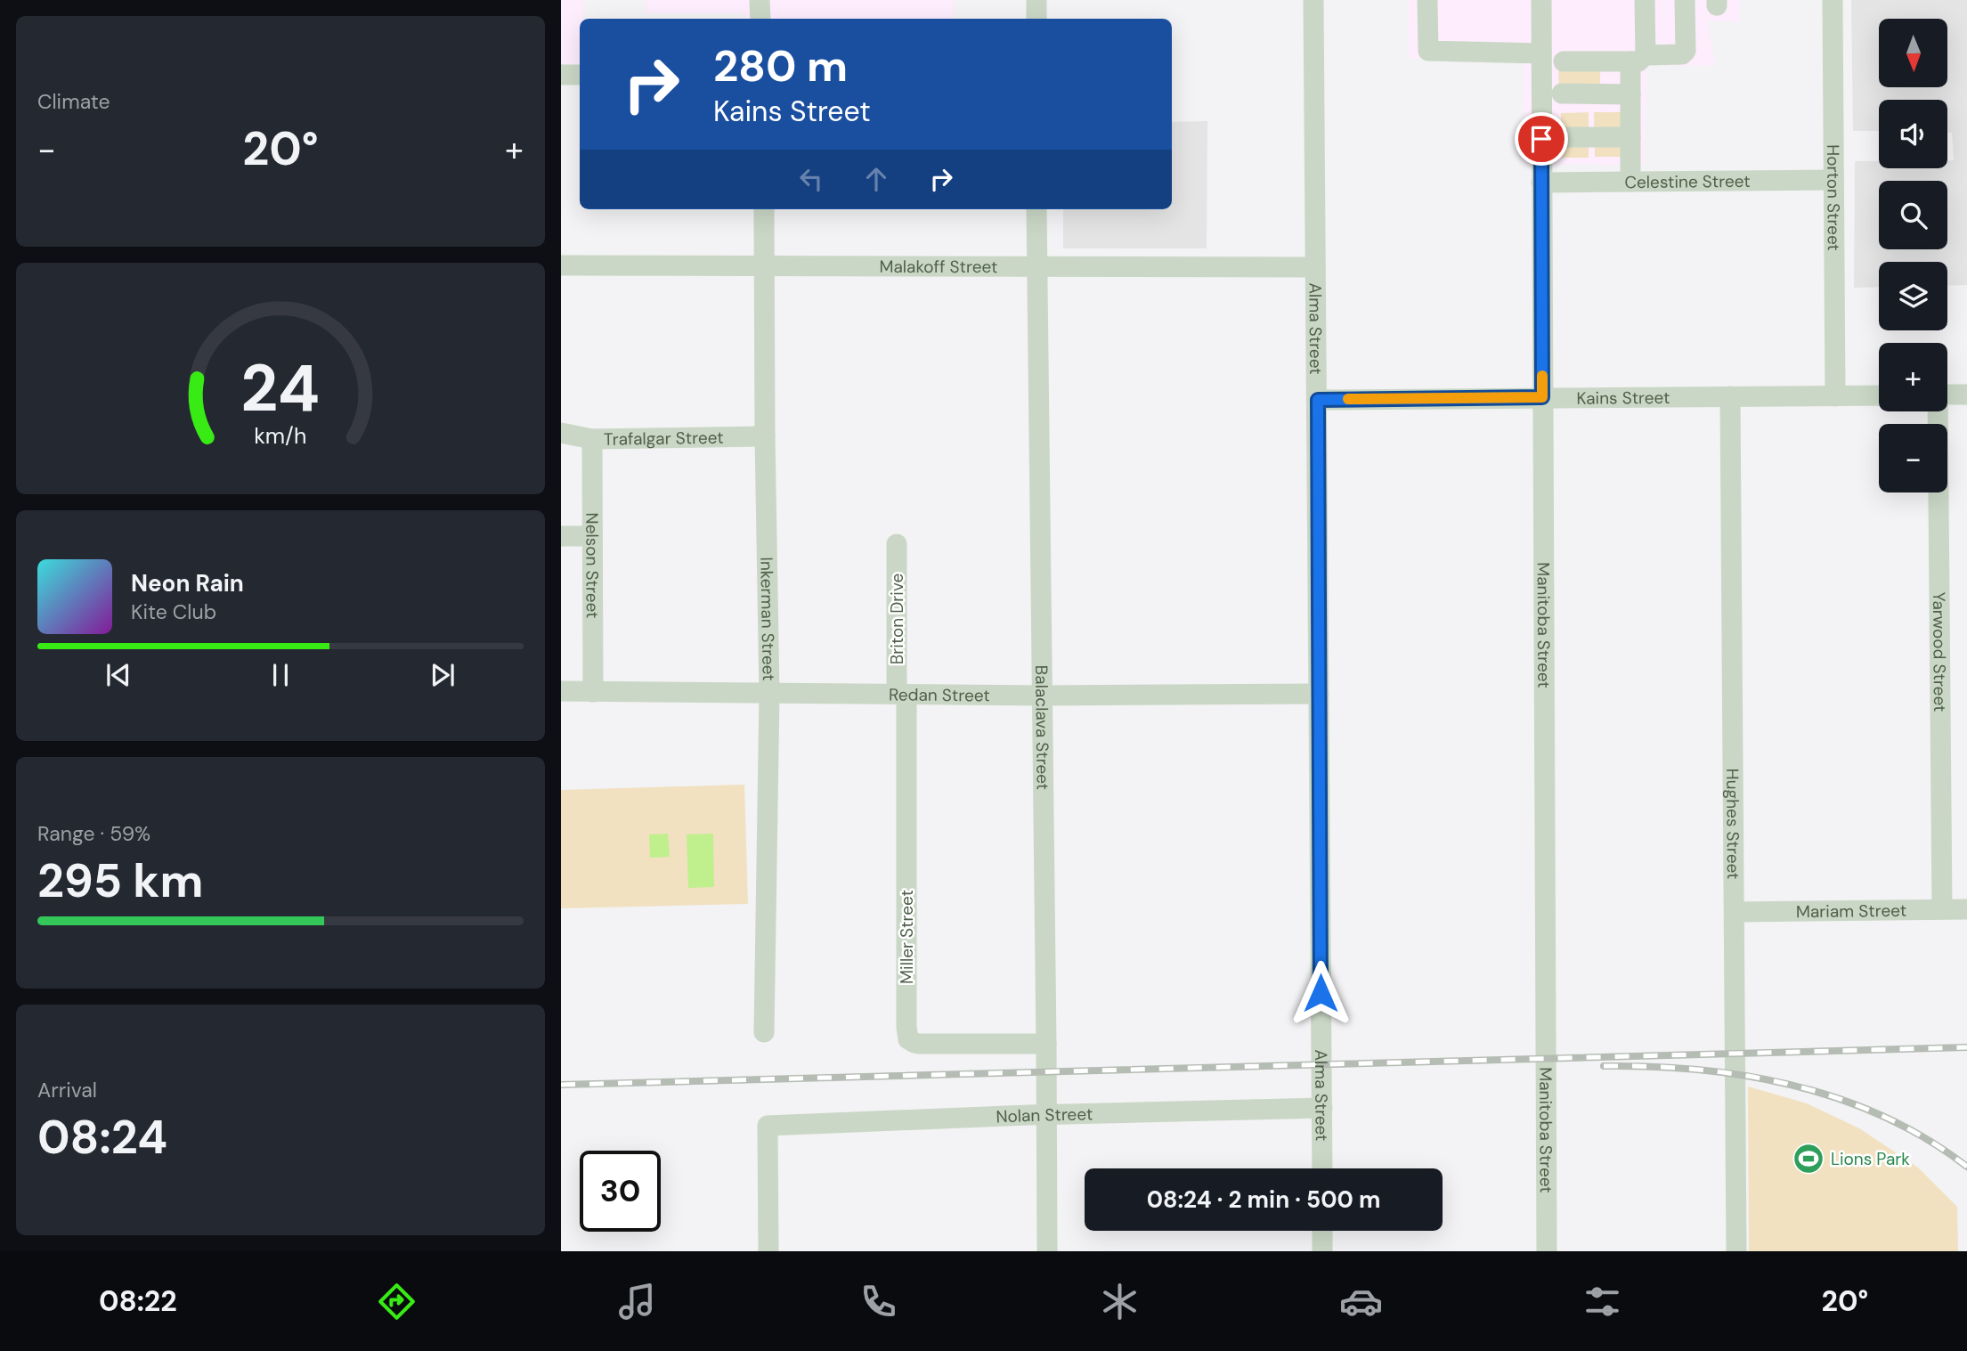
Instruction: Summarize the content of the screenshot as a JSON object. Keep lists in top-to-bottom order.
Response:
{
  "streets": {
    "street": [
      "Celestine Street",
      "Horton Street",
      "Malakoff Street",
      "Alma Street",
      "Kains Street",
      "Trafalgar Street",
      "Nelson Street",
      "Inkerman Street",
      "Briton Drive",
      "Manitoba Street",
      "Yarwood Street",
      "Redan Street",
      "Balaclava Street",
      "Hughes Street",
      "Mariam Street",
      "Miller Street",
      "Nolan Street"
    ]
  },
  "crossings": [
    ["Celestine Street", "Horton Street"],
    ["Celestine Street", "Manitoba Street"],
    ["Horton Street", "Kains Street"],
    ["Malakoff Street", "Alma Street"],
    ["Malakoff Street", "Inkerman Street"],
    ["Malakoff Street", "Balaclava Street"],
    ["Alma Street", "Kains Street"],
    ["Alma Street", "Redan Street"],
    ["Alma Street", "Nolan Street"],
    ["Kains Street", "Manitoba Street"],
    ["Kains Street", "Hughes Street"],
    ["Trafalgar Street", "Nelson Street"],
    ["Trafalgar Street", "Inkerman Street"],
    ["Nelson Street", "Redan Street"],
    ["Inkerman Street", "Redan Street"],
    ["Briton Drive", "Redan Street"],
    ["Briton Drive", "Miller Street"],
    ["Yarwood Street", "Mariam Street"],
    ["Redan Street", "Balaclava Street"],
    ["Redan Street", "Miller Street"],
    ["Balaclava Street", "Miller Street"],
    ["Balaclava Street", "Nolan Street"],
    ["Hughes Street", "Mariam Street"]
  ],
  "places": {
    "sports": ["Lions Park"]
  },
  "north": "bottom",
  "page": {
    "tile": [
      "Climate",
      ["Range · 59%", "295 km"],
      ["Arrival", "08:24"]
    ],
    "map_buttons": ["+", "−"],
    "turn": ["280 m", "Kains Street"],
    "heat": ["−", "20°", "+"],
    "song": ["Neon Rain", "Kite Club"],
    "limit": "30",
    "trip": "08:24 · 2 min · 500 m",
    "tabs": ["08:22", "20°"],
    "gauge": ["24", "km/h"]
  }
}
